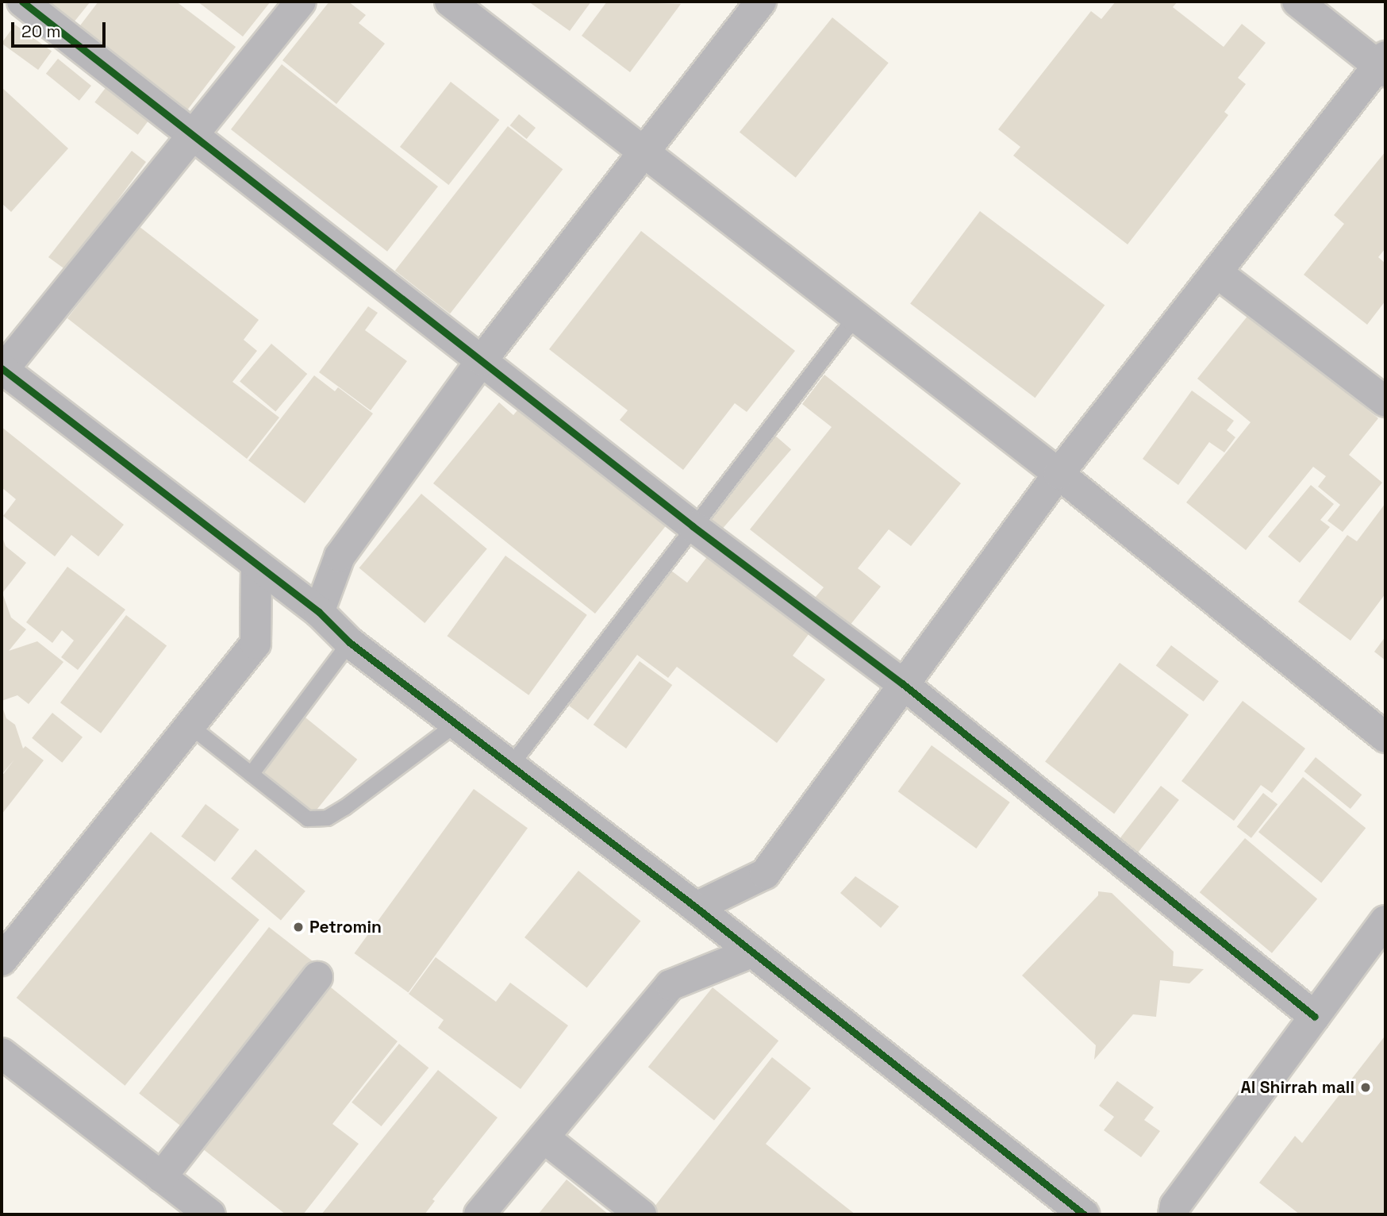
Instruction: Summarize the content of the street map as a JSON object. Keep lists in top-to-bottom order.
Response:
{
  "places": ["Petromin", "Al Shirrah mall"],
  "scale_bar": "20 m"
}
